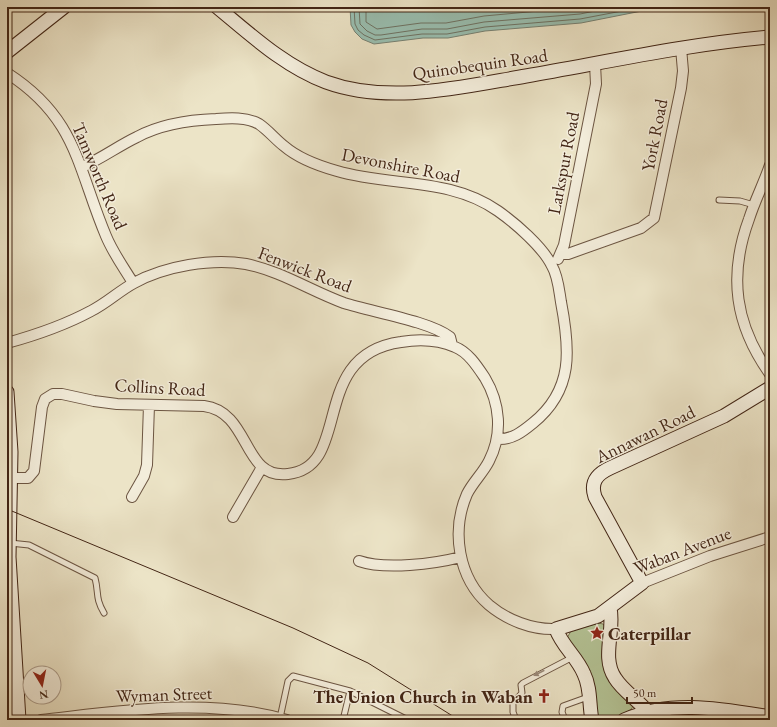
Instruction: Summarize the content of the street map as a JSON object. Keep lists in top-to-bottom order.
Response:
{
  "streets": {
    "main road": ["Quinobequin Road", "Annawan Road", "Waban Avenue"],
    "street": [
      "York Road",
      "Larkspur Road",
      "Devonshire Road",
      "Tamworth Road",
      "Fenwick Road",
      "Collins Road",
      "Wyman Street"
    ]
  },
  "crossings": [
    ["Quinobequin Road", "York Road"],
    ["Quinobequin Road", "Larkspur Road"],
    ["York Road", "Larkspur Road"],
    ["Devonshire Road", "Tamworth Road"],
    ["Tamworth Road", "Fenwick Road"],
    ["Annawan Road", "Waban Avenue"]
  ],
  "places": {
    "place": ["Caterpillar"],
    "church": ["The Union Church in Waban"]
  },
  "scale_bar": "50 m",
  "north": "bottom"
}
